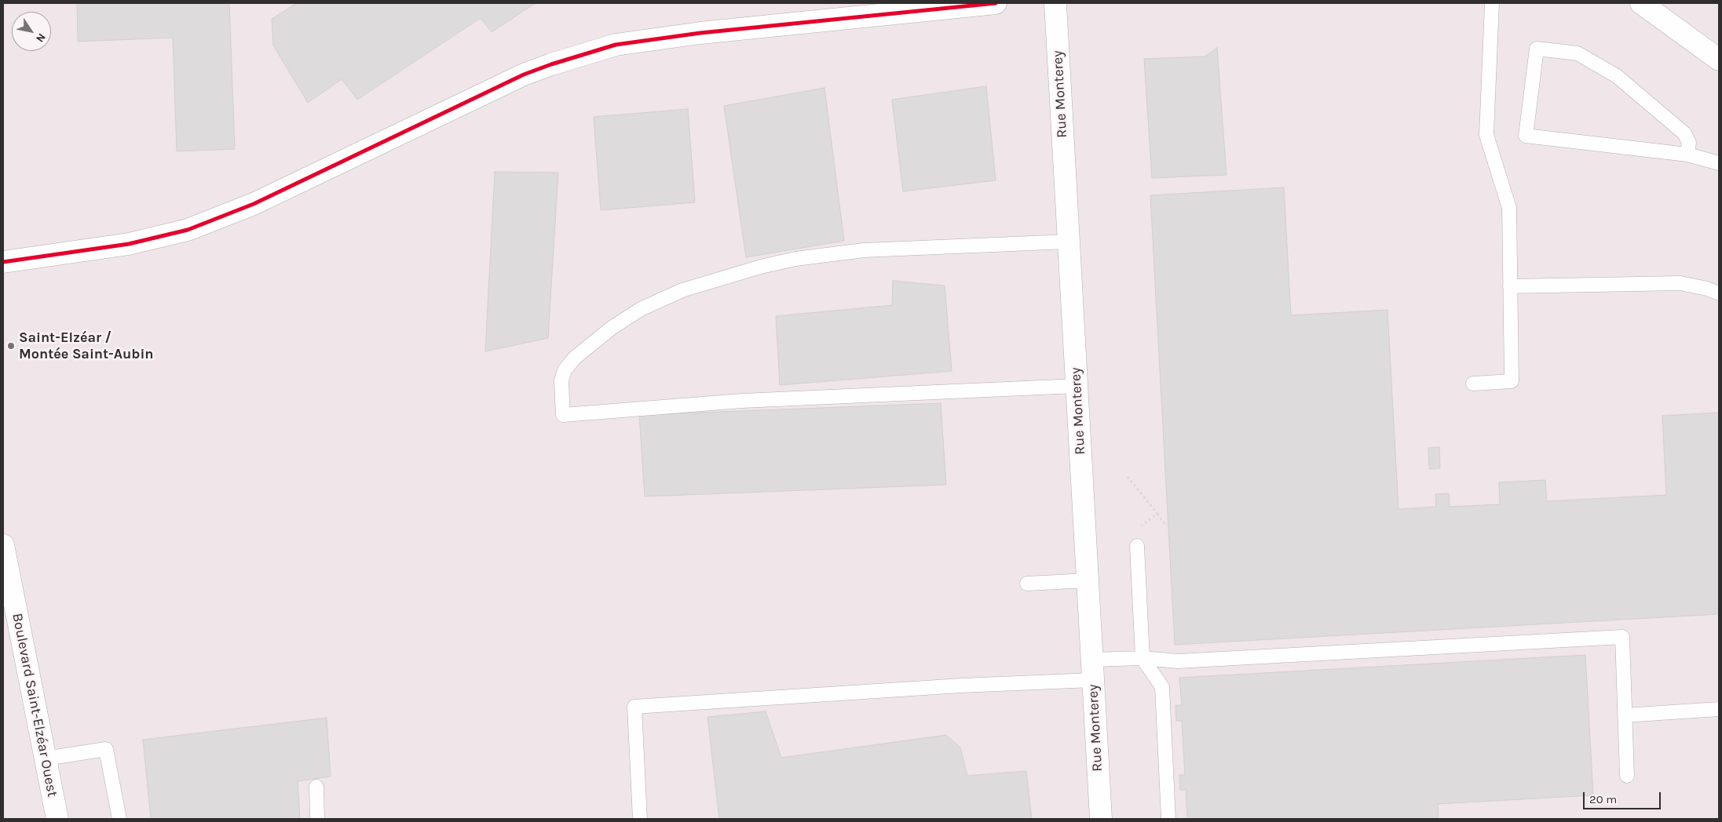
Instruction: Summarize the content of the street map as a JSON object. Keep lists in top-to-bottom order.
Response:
{
  "streets": {
    "street": ["Rue Monterey", "Boulevard Saint-Elzéar Ouest"]
  },
  "places": ["Saint-Elzéar / Montée Saint-Aubin"],
  "scale_bar": "20 m",
  "north": "bottom right"
}
